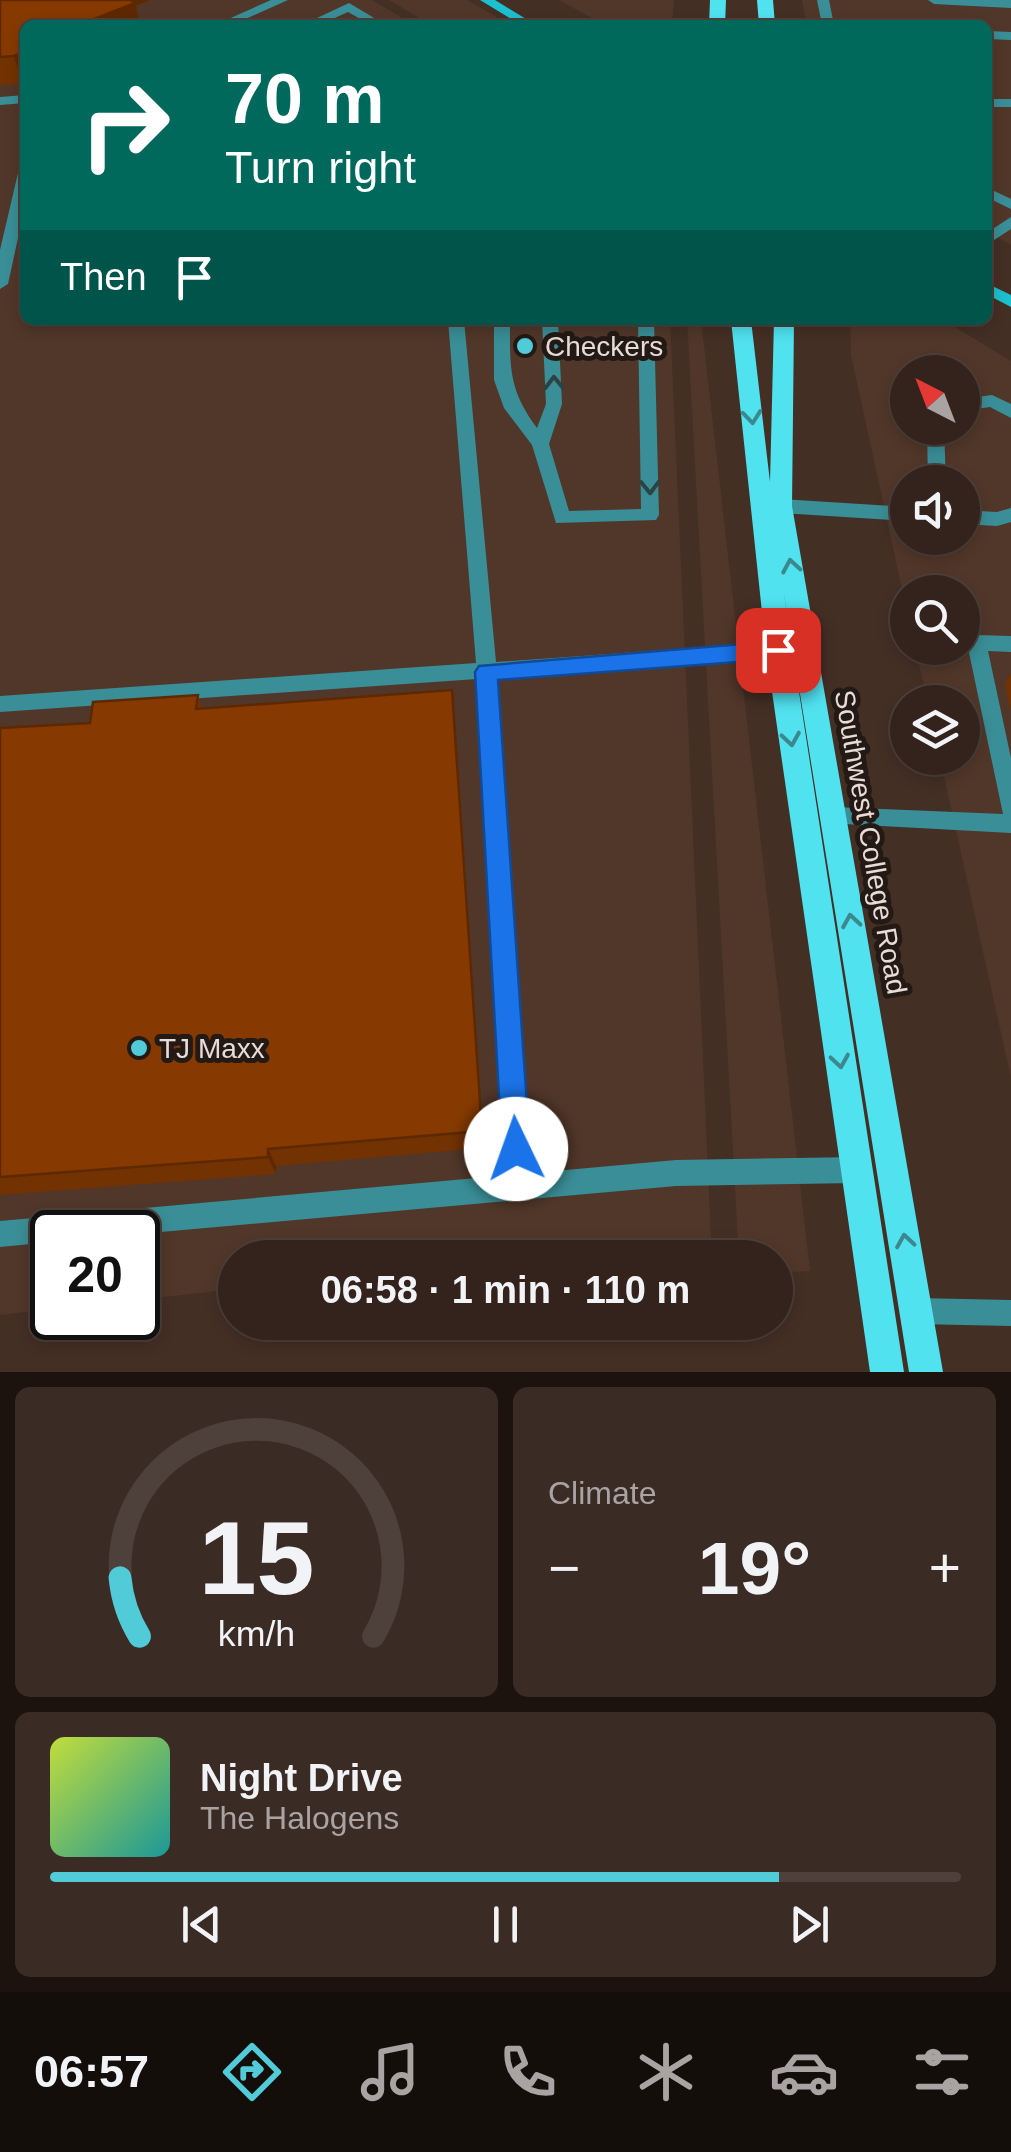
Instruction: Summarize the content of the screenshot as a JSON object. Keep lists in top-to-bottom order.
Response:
{
  "streets": {
    "main road": ["Southwest College Road"]
  },
  "places": ["Checkers", "TJ Maxx"],
  "north": "top left",
  "page": {
    "turn": ["70 m", "Turn right"],
    "then": "Then",
    "limit": "20",
    "trip": "06:58 · 1 min · 110 m",
    "tile": "Climate",
    "heat": ["−", "19°", "+"],
    "song": ["Night Drive", "The Halogens"],
    "tabs": "06:57",
    "gauge": ["15", "km/h"]
  }
}
